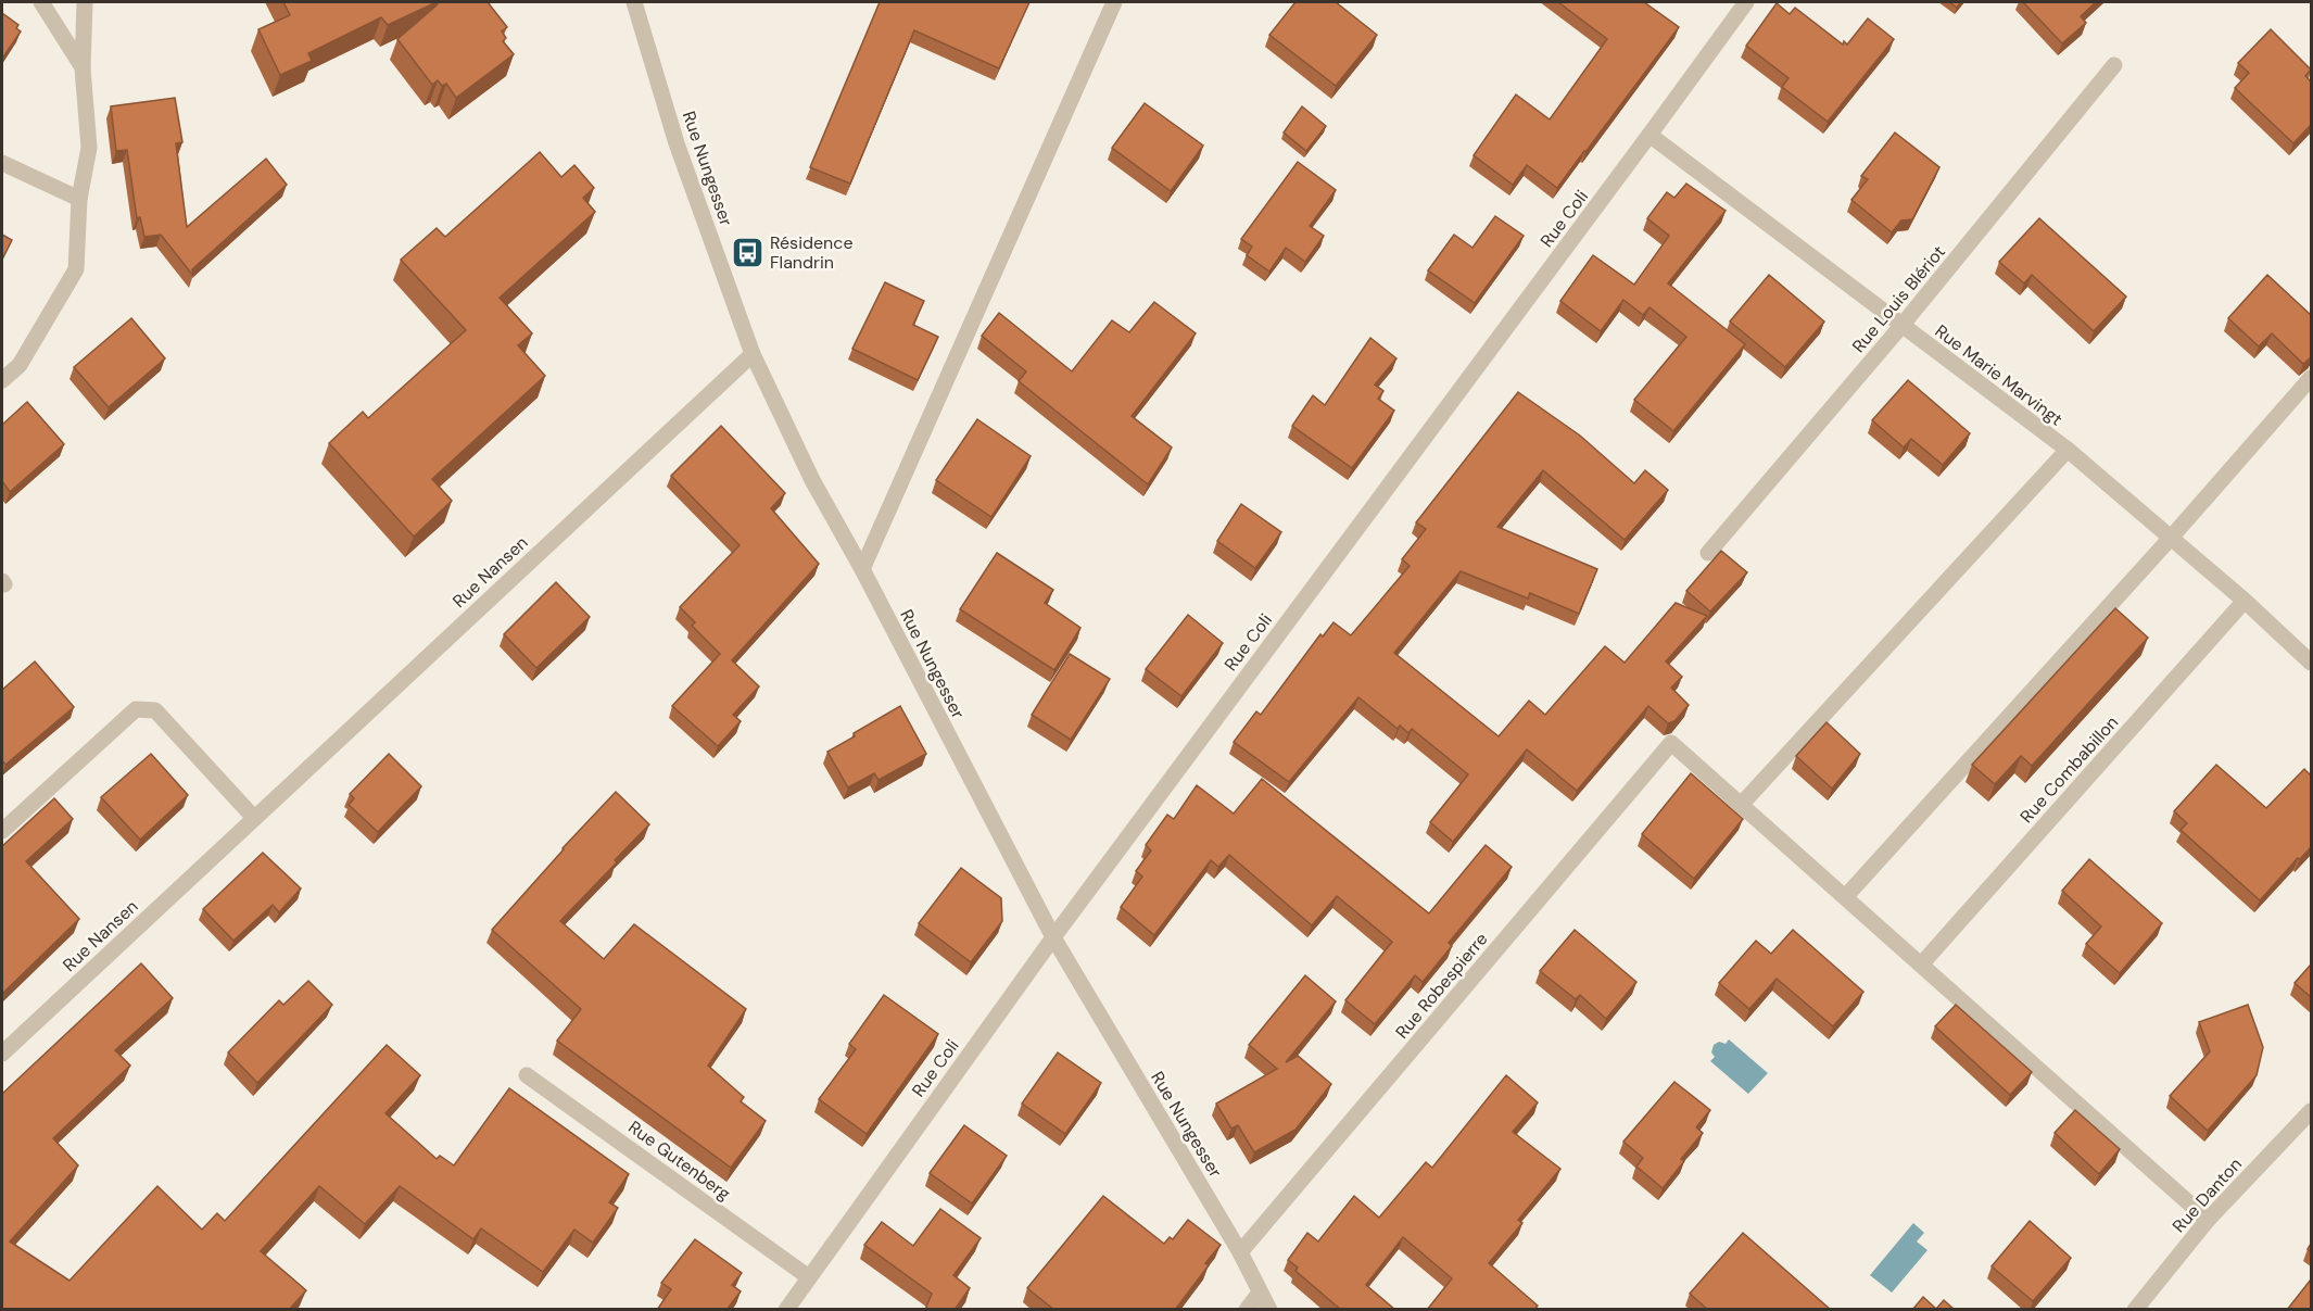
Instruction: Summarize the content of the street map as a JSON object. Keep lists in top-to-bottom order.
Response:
{
  "streets": {
    "street": [
      "Rue Nungesser",
      "Rue Coli",
      "Rue Louis Blériot",
      "Rue Marie Marvingt",
      "Rue Nansen",
      "Rue Combabillon",
      "Rue Robespierre",
      "Rue Gutenberg",
      "Rue Danton"
    ]
  },
  "crossings": [
    ["Rue Nungesser", "Rue Coli"],
    ["Rue Nungesser", "Rue Nansen"],
    ["Rue Nungesser", "Rue Robespierre"],
    ["Rue Coli", "Rue Marie Marvingt"],
    ["Rue Coli", "Rue Gutenberg"],
    ["Rue Louis Blériot", "Rue Marie Marvingt"],
    ["Rue Marie Marvingt", "Rue Combabillon"]
  ],
  "places": {
    "bus stop": ["Résidence Flandrin"]
  }
}
